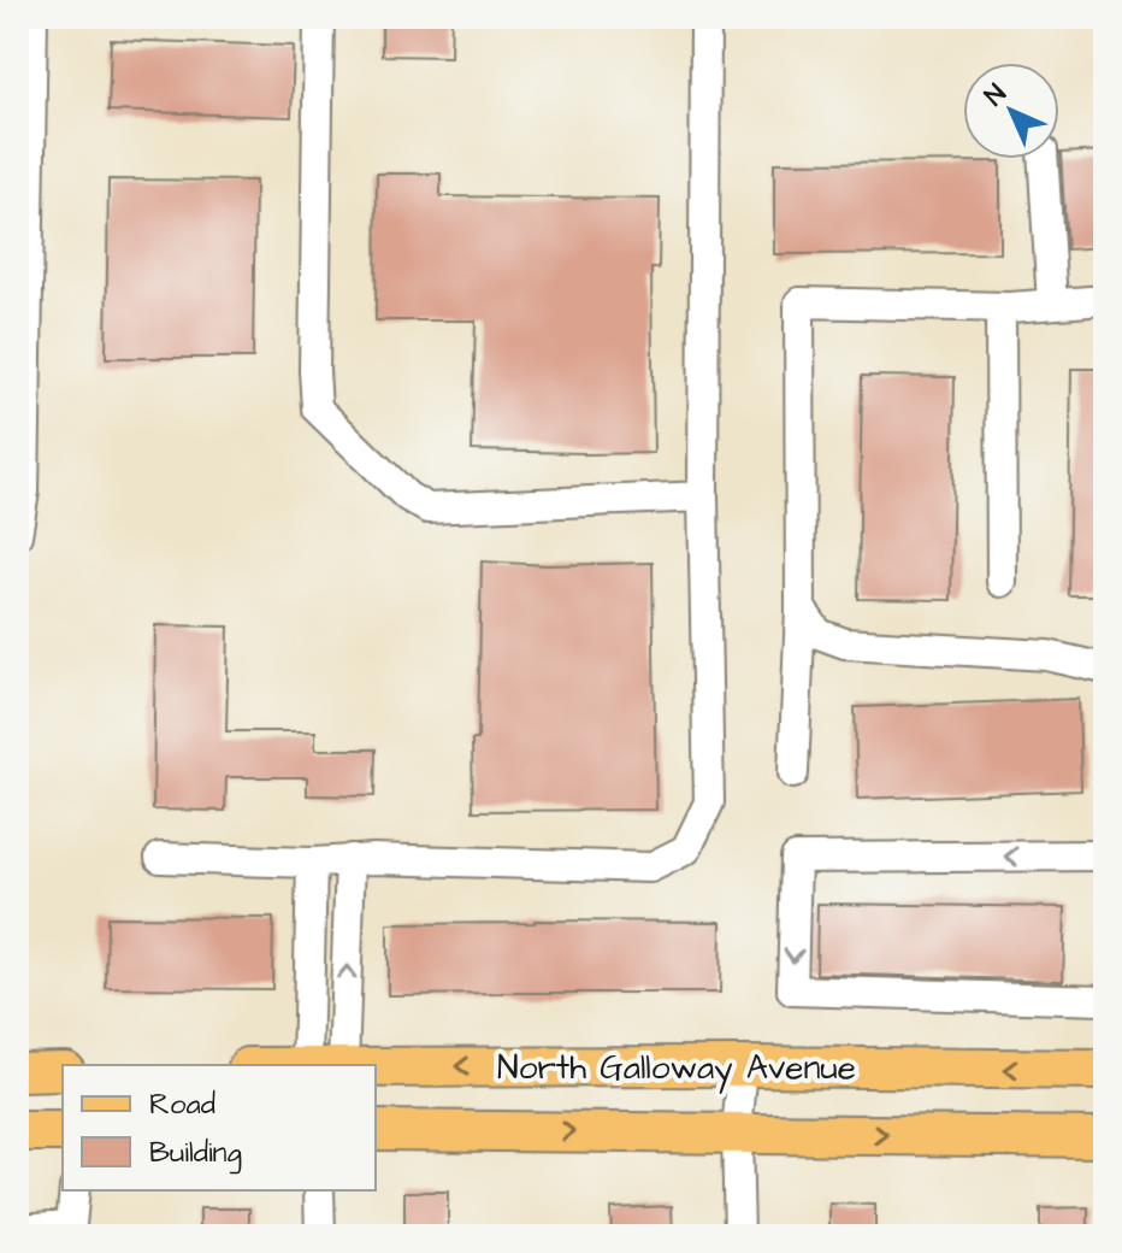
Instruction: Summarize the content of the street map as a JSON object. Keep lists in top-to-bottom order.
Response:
{
  "streets": {
    "main road": ["North Galloway Avenue"]
  },
  "legend": ["Road", "Building"],
  "north": "top left"
}
